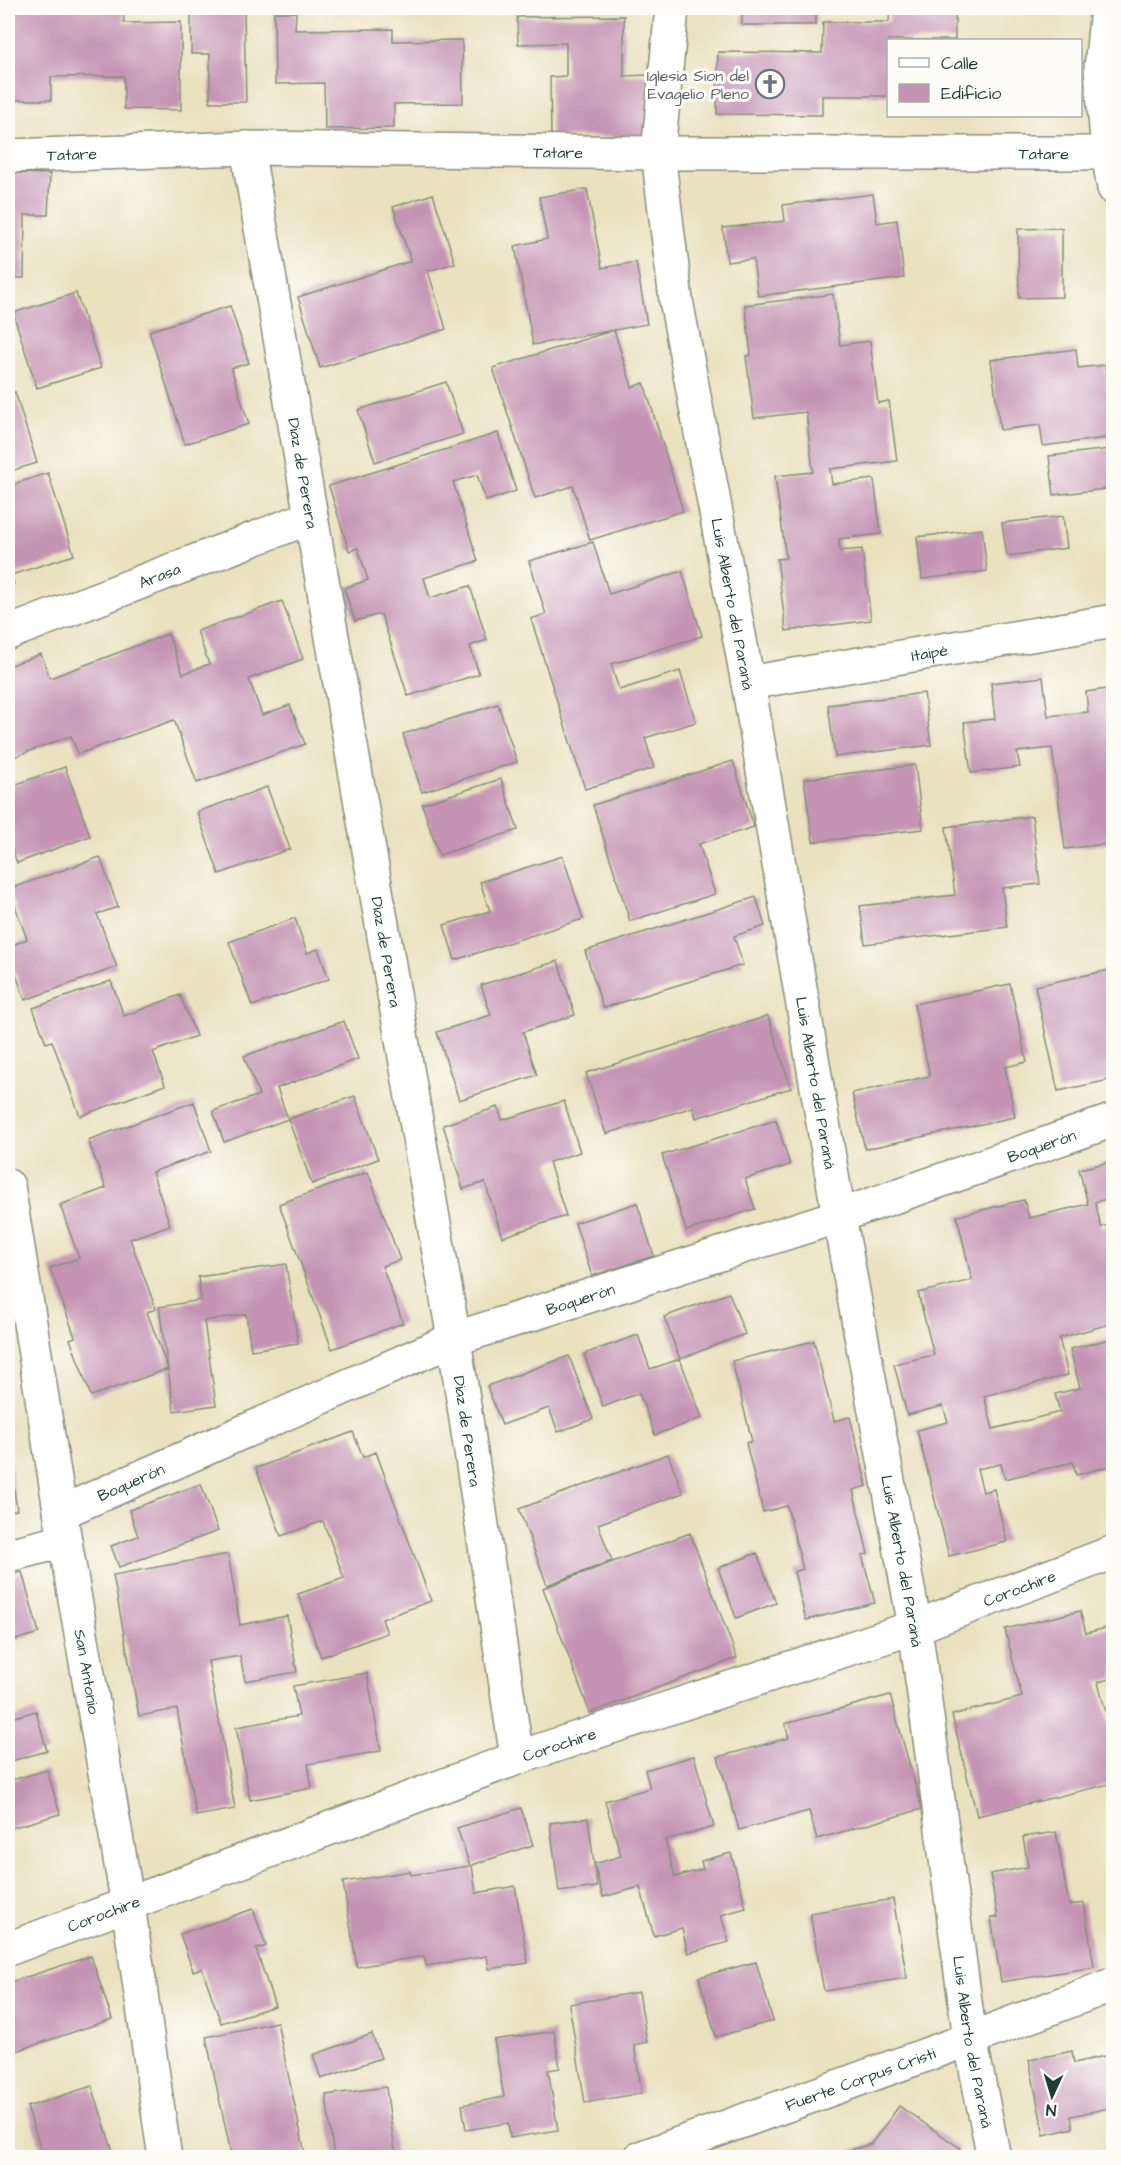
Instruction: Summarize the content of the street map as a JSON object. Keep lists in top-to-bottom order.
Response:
{
  "streets": {
    "street": [
      "Tatare",
      "Diaz de Perera",
      "Arasa",
      "Luis Alberto del Paraná",
      "Itaipé",
      "Boquerón",
      "Corochire",
      "San Antonio",
      "Fuerte Corpus Cristi"
    ]
  },
  "crossings": [
    ["Tatare", "Diaz de Perera"],
    ["Tatare", "Luis Alberto del Paraná"],
    ["Diaz de Perera", "Arasa"],
    ["Diaz de Perera", "Boquerón"],
    ["Diaz de Perera", "Corochire"],
    ["Luis Alberto del Paraná", "Itaipé"],
    ["Luis Alberto del Paraná", "Boquerón"],
    ["Luis Alberto del Paraná", "Corochire"],
    ["Luis Alberto del Paraná", "Fuerte Corpus Cristi"],
    ["Boquerón", "San Antonio"],
    ["Corochire", "San Antonio"]
  ],
  "places": {
    "church": ["Iglesia Sion del Evagelio Pleno"]
  },
  "legend": ["Calle", "Edificio"],
  "north": "bottom"
}
